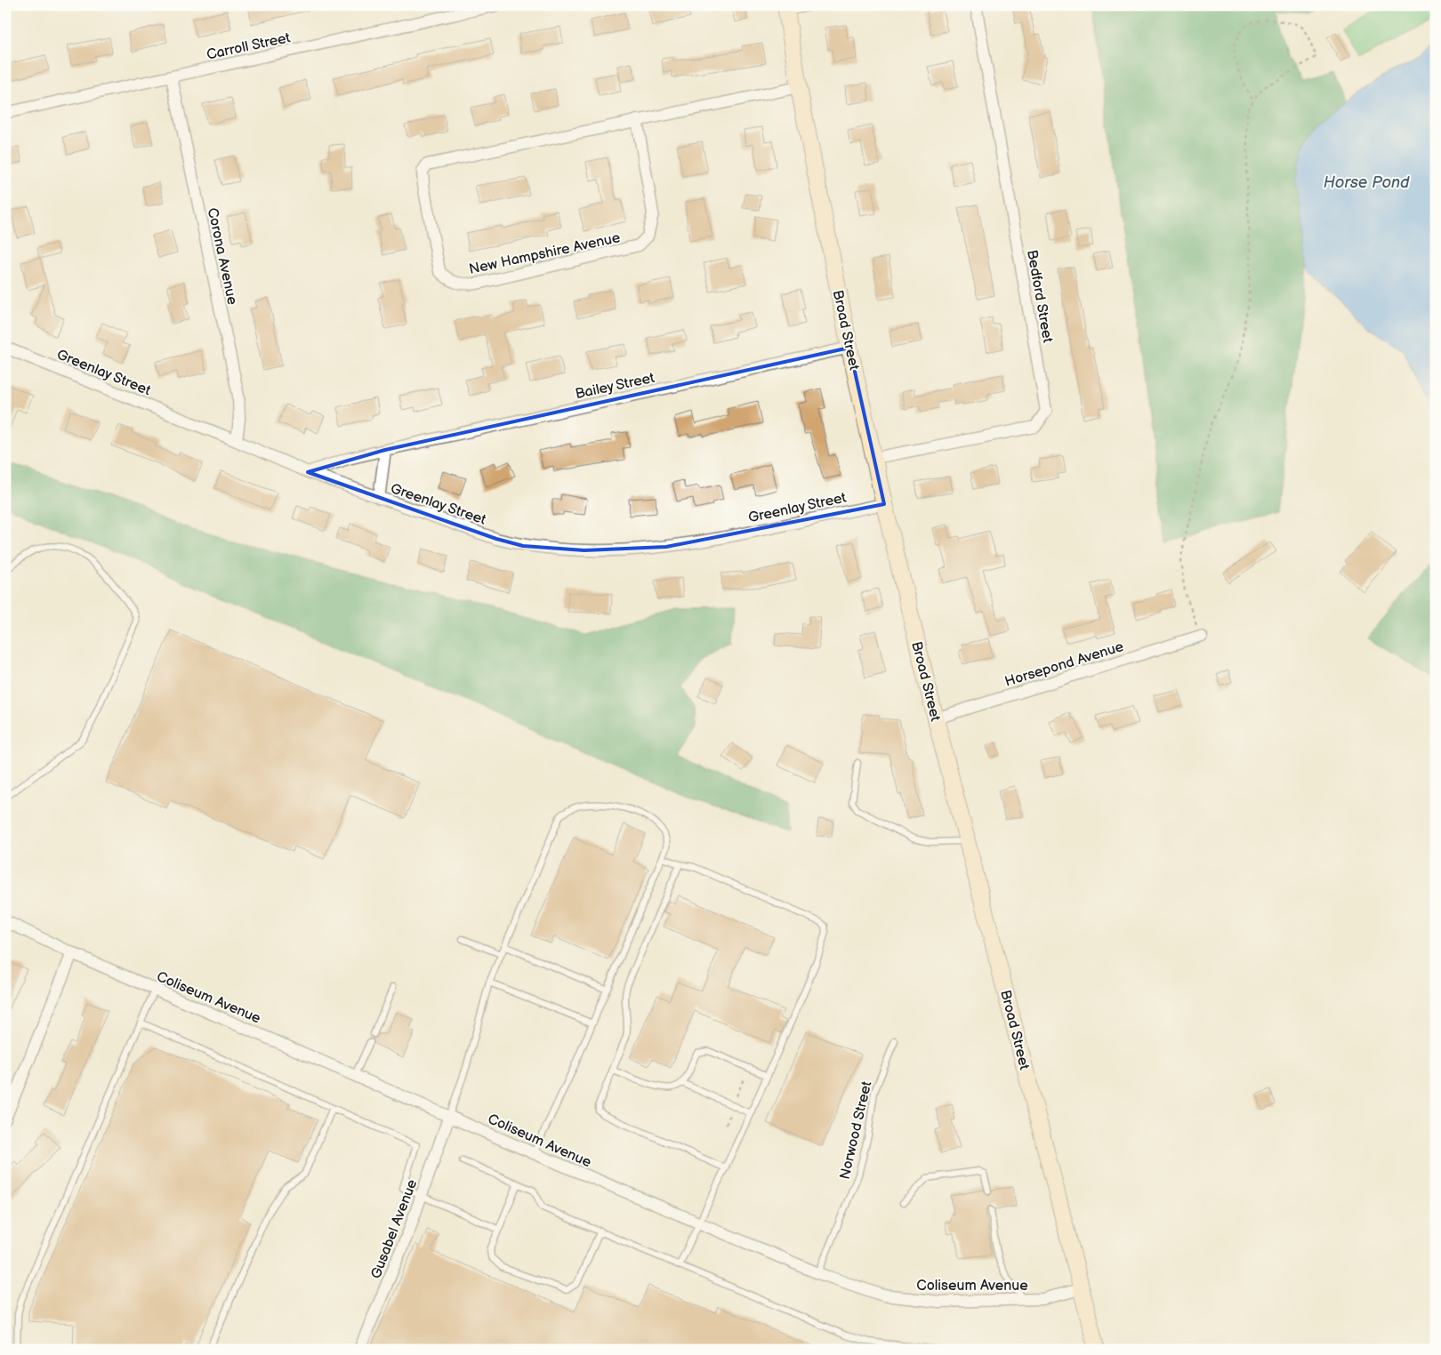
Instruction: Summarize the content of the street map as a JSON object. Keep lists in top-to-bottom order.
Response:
{
  "streets": {
    "main road": ["Broad Street"],
    "street": [
      "Carroll Street",
      "New Hampshire Avenue",
      "Corona Avenue",
      "Bedford Street",
      "Greenlay Street",
      "Bailey Street",
      "Horsepond Avenue",
      "Coliseum Avenue",
      "Gusabel Avenue"
    ],
    "lane": ["Norwood Street"]
  },
  "crossings": [
    ["Carroll Street", "Corona Avenue"],
    ["New Hampshire Avenue", "Broad Street"],
    ["Corona Avenue", "Greenlay Street"],
    ["Bedford Street", "Broad Street"],
    ["Broad Street", "Greenlay Street"],
    ["Broad Street", "Bailey Street"],
    ["Broad Street", "Horsepond Avenue"],
    ["Broad Street", "Coliseum Avenue"],
    ["Greenlay Street", "Bailey Street"],
    ["Coliseum Avenue", "Norwood Street"],
    ["Coliseum Avenue", "Gusabel Avenue"]
  ],
  "water": ["Horse Pond"]
}
